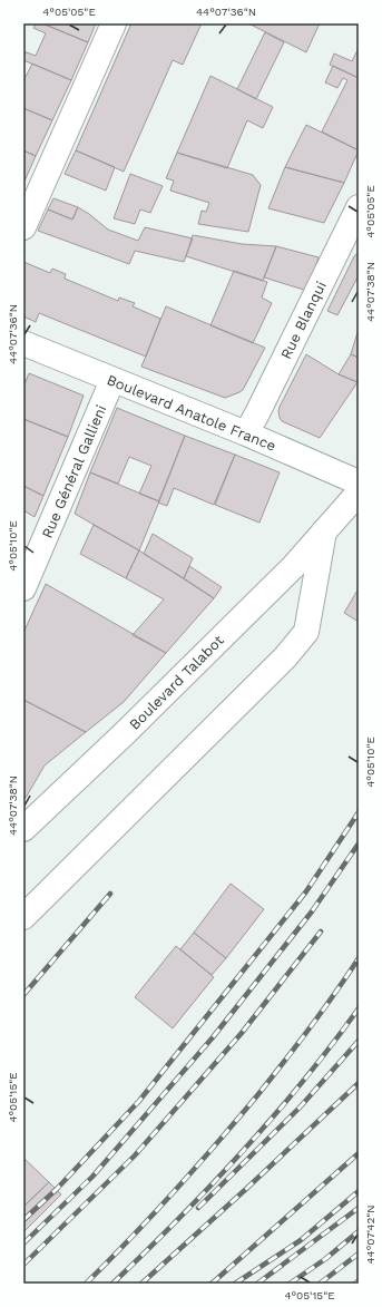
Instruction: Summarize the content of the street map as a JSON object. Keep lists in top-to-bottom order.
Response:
{
  "streets": {
    "street": [
      "Rue Blanqui",
      "Boulevard Anatole France",
      "Rue Général Gallieni",
      "Boulevard Talabot"
    ]
  },
  "crossings": [
    ["Rue Blanqui", "Boulevard Anatole France"],
    ["Boulevard Anatole France", "Rue Général Gallieni"]
  ],
  "coordinates": [
    "4°05'05\"E",
    "44°07'36\"N",
    "44°07'38\"N",
    "4°05'10\"E",
    "4°05'15\"E",
    "44°07'42\"N"
  ]
}
